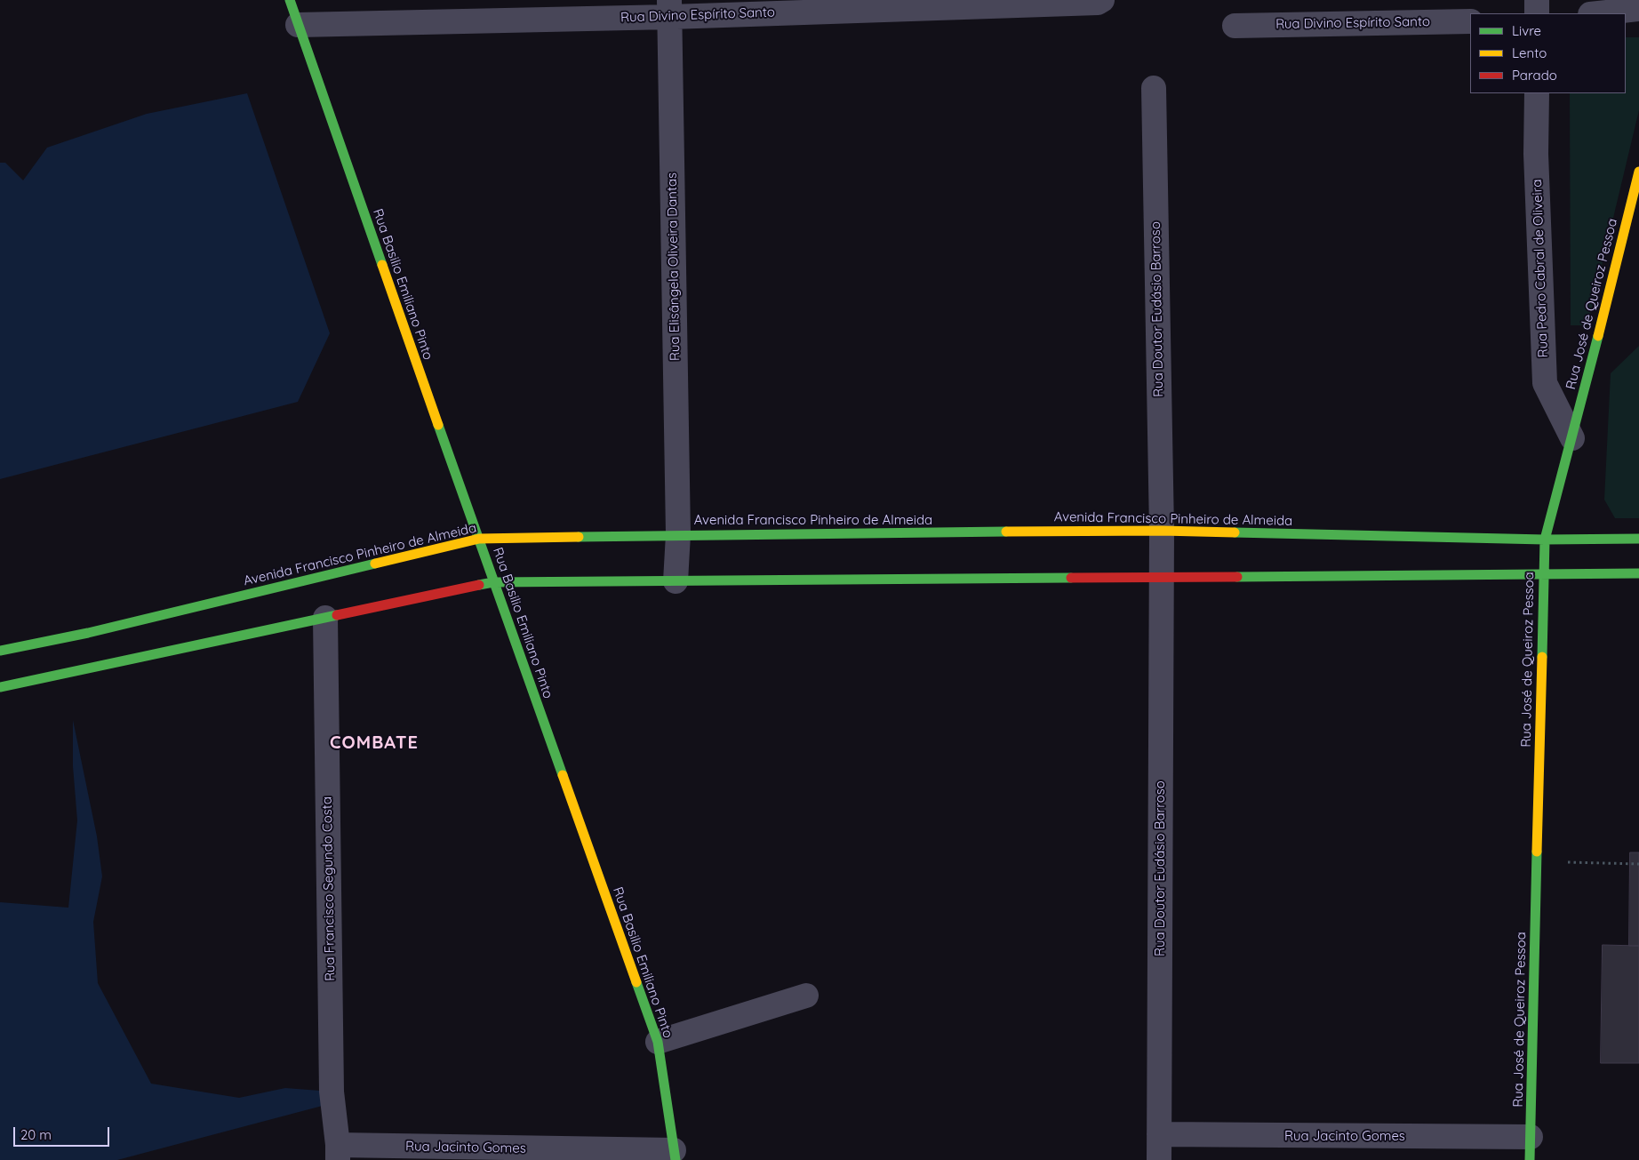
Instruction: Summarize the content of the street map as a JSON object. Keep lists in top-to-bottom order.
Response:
{
  "streets": {
    "main road": ["Rua Basilio Emiliano Pinto", "Rua José de Queiroz Pessoa", "Avenida Francisco Pinheiro de Almeida"],
    "street": [
      "Rua Divino Espírito Santo",
      "Rua Elisângela Oliveira Dantas",
      "Rua Pedro Cabral de Oliveira",
      "Rua Doutor Eudásio Barroso",
      "Rua Francisco Segundo Costa",
      "Rua Jacinto Gomes"
    ]
  },
  "crossings": [
    ["Rua Divino Espírito Santo", "Rua Elisângela Oliveira Dantas"],
    ["Rua Divino Espírito Santo", "Rua Basilio Emiliano Pinto"],
    ["Rua Elisângela Oliveira Dantas", "Avenida Francisco Pinheiro de Almeida"],
    ["Rua Pedro Cabral de Oliveira", "Rua José de Queiroz Pessoa"],
    ["Rua Basilio Emiliano Pinto", "Avenida Francisco Pinheiro de Almeida"],
    ["Rua Basilio Emiliano Pinto", "Rua Jacinto Gomes"],
    ["Rua José de Queiroz Pessoa", "Avenida Francisco Pinheiro de Almeida"],
    ["Rua José de Queiroz Pessoa", "Rua Jacinto Gomes"],
    ["Rua Doutor Eudásio Barroso", "Avenida Francisco Pinheiro de Almeida"],
    ["Rua Doutor Eudásio Barroso", "Rua Jacinto Gomes"],
    ["Rua Francisco Segundo Costa", "Rua Jacinto Gomes"]
  ],
  "districts": ["COMBATE"],
  "legend": ["Livre", "Lento", "Parado"],
  "scale_bar": "20 m"
}
